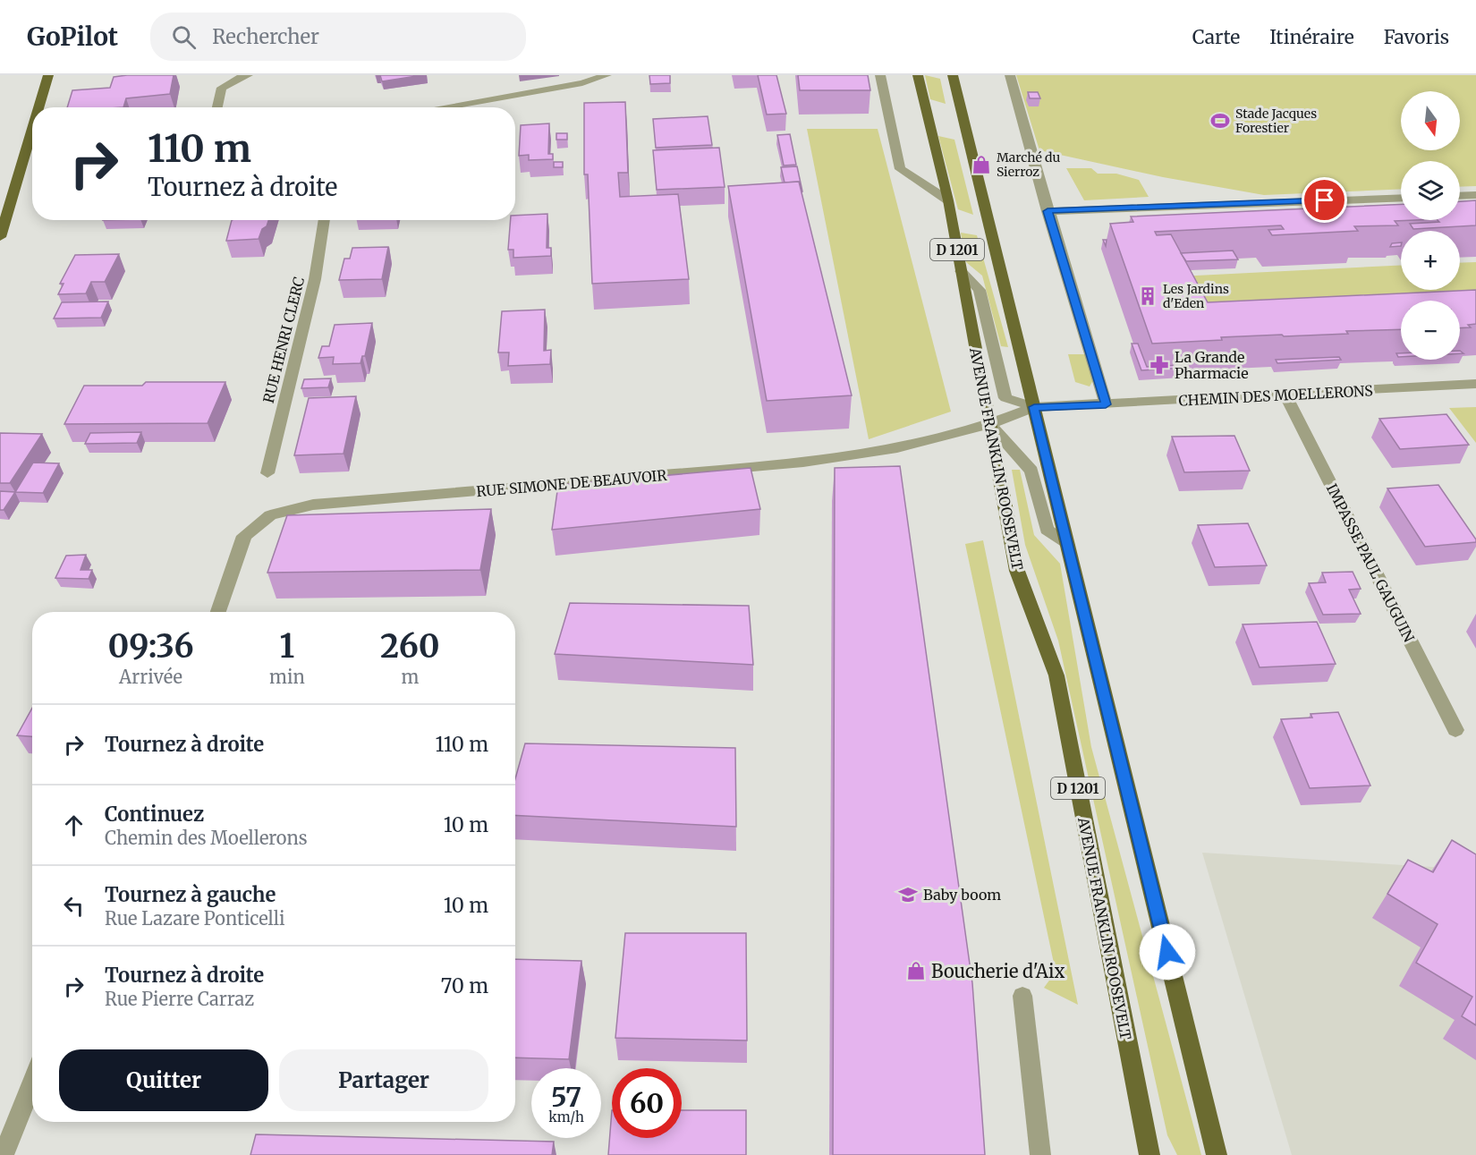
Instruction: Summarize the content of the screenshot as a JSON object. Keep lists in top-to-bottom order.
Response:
{
  "streets": {
    "main road": ["D 1201", "AVENUE FRANKLIN ROOSEVELT"],
    "street": [
      "RUE HENRI CLERC",
      "CHEMIN DES MOELLERONS",
      "RUE SIMONE DE BEAUVOIR",
      "IMPASSE PAUL GAUGUIN"
    ]
  },
  "crossings": [
    ["D 1201", "CHEMIN DES MOELLERONS"],
    ["D 1201", "RUE SIMONE DE BEAUVOIR"],
    ["CHEMIN DES MOELLERONS", "RUE SIMONE DE BEAUVOIR"],
    ["CHEMIN DES MOELLERONS", "IMPASSE PAUL GAUGUIN"],
    ["AVENUE FRANKLIN ROOSEVELT", "RUE SIMONE DE BEAUVOIR"]
  ],
  "places": {
    "sports": ["Stade Jacques Forestier"],
    "shop": ["Marché du Sierroz", "Boucherie d'Aix"],
    "building": ["Les Jardins d'Eden"],
    "pharmacy": ["La Grande Pharmacie"],
    "school or university": ["Baby boom"]
  },
  "north": "bottom",
  "page": {
    "header": "GoPilot",
    "search": "Rechercher",
    "nav": ["Carte", "Itinéraire", "Favoris"],
    "map_buttons": ["+", "−"],
    "turn": ["110 m", "Tournez à droite"],
    "eta": [
      "09:36",
      "Arrivée",
      "1",
      "min",
      "260",
      "m"
    ],
    "list": [
      {
        "name": "Tournez à droite",
        "value": "110 m"
      },
      {
        "name": "Continuez",
        "note": "Chemin des Moellerons",
        "value": "10 m"
      },
      {
        "name": "Tournez à gauche",
        "note": "Rue Lazare Ponticelli",
        "value": "10 m"
      },
      {
        "name": "Tournez à droite",
        "note": "Rue Pierre Carraz",
        "value": "70 m"
      }
    ],
    "buttons": ["Quitter", "Partager"],
    "speed": "57 km/h",
    "limit": "60"
  }
}
